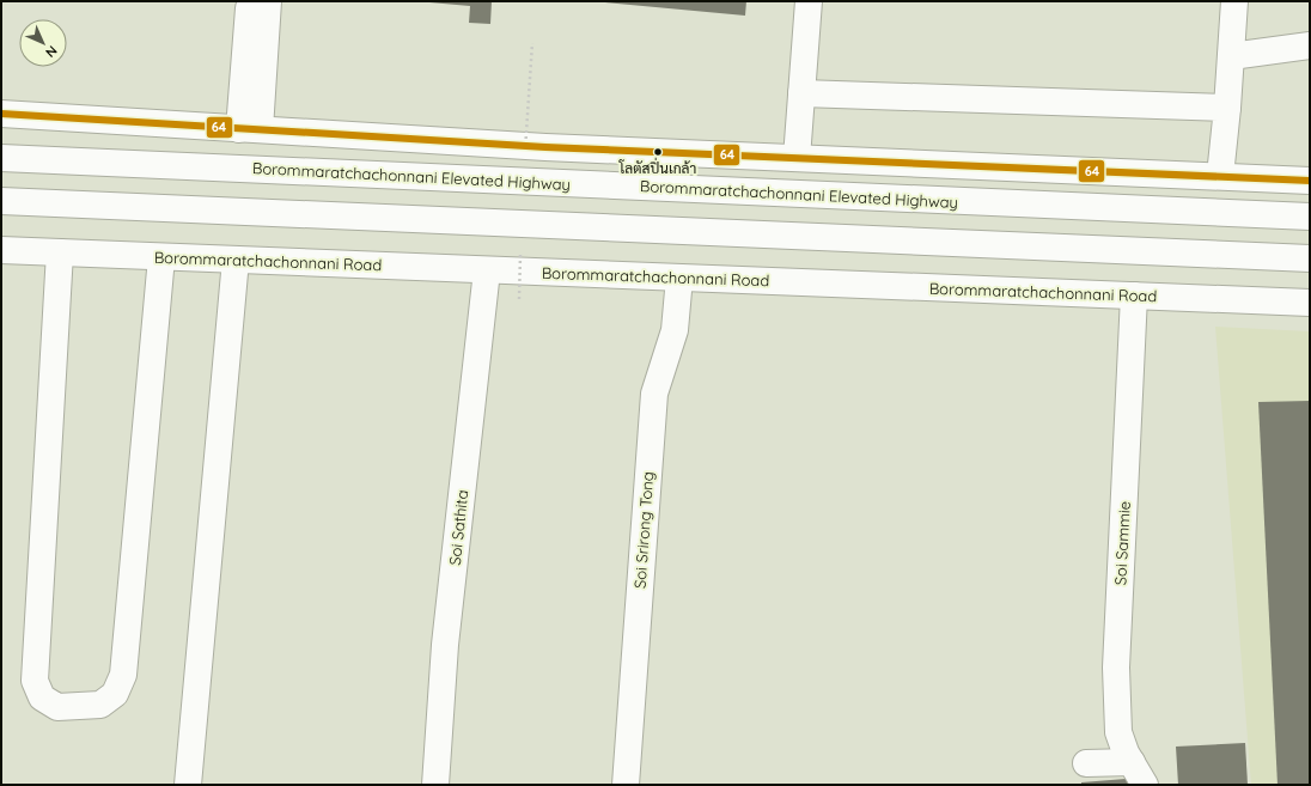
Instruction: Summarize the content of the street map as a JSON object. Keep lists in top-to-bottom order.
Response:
{
  "streets": {
    "main road": [
      "Borommaratchachonnani Elevated Highway",
      "Borommaratchachonnani Road",
      "Soi Sathita",
      "Soi Srirong Tong",
      "Soi Sammie"
    ]
  },
  "crossings": [
    ["Borommaratchachonnani Road", "Soi Sathita"],
    ["Borommaratchachonnani Road", "Soi Srirong Tong"],
    ["Borommaratchachonnani Road", "Soi Sammie"]
  ],
  "places": ["โลตัสปิ่นเกล้า"],
  "lines": ["transit line 64"],
  "north": "bottom right"
}
